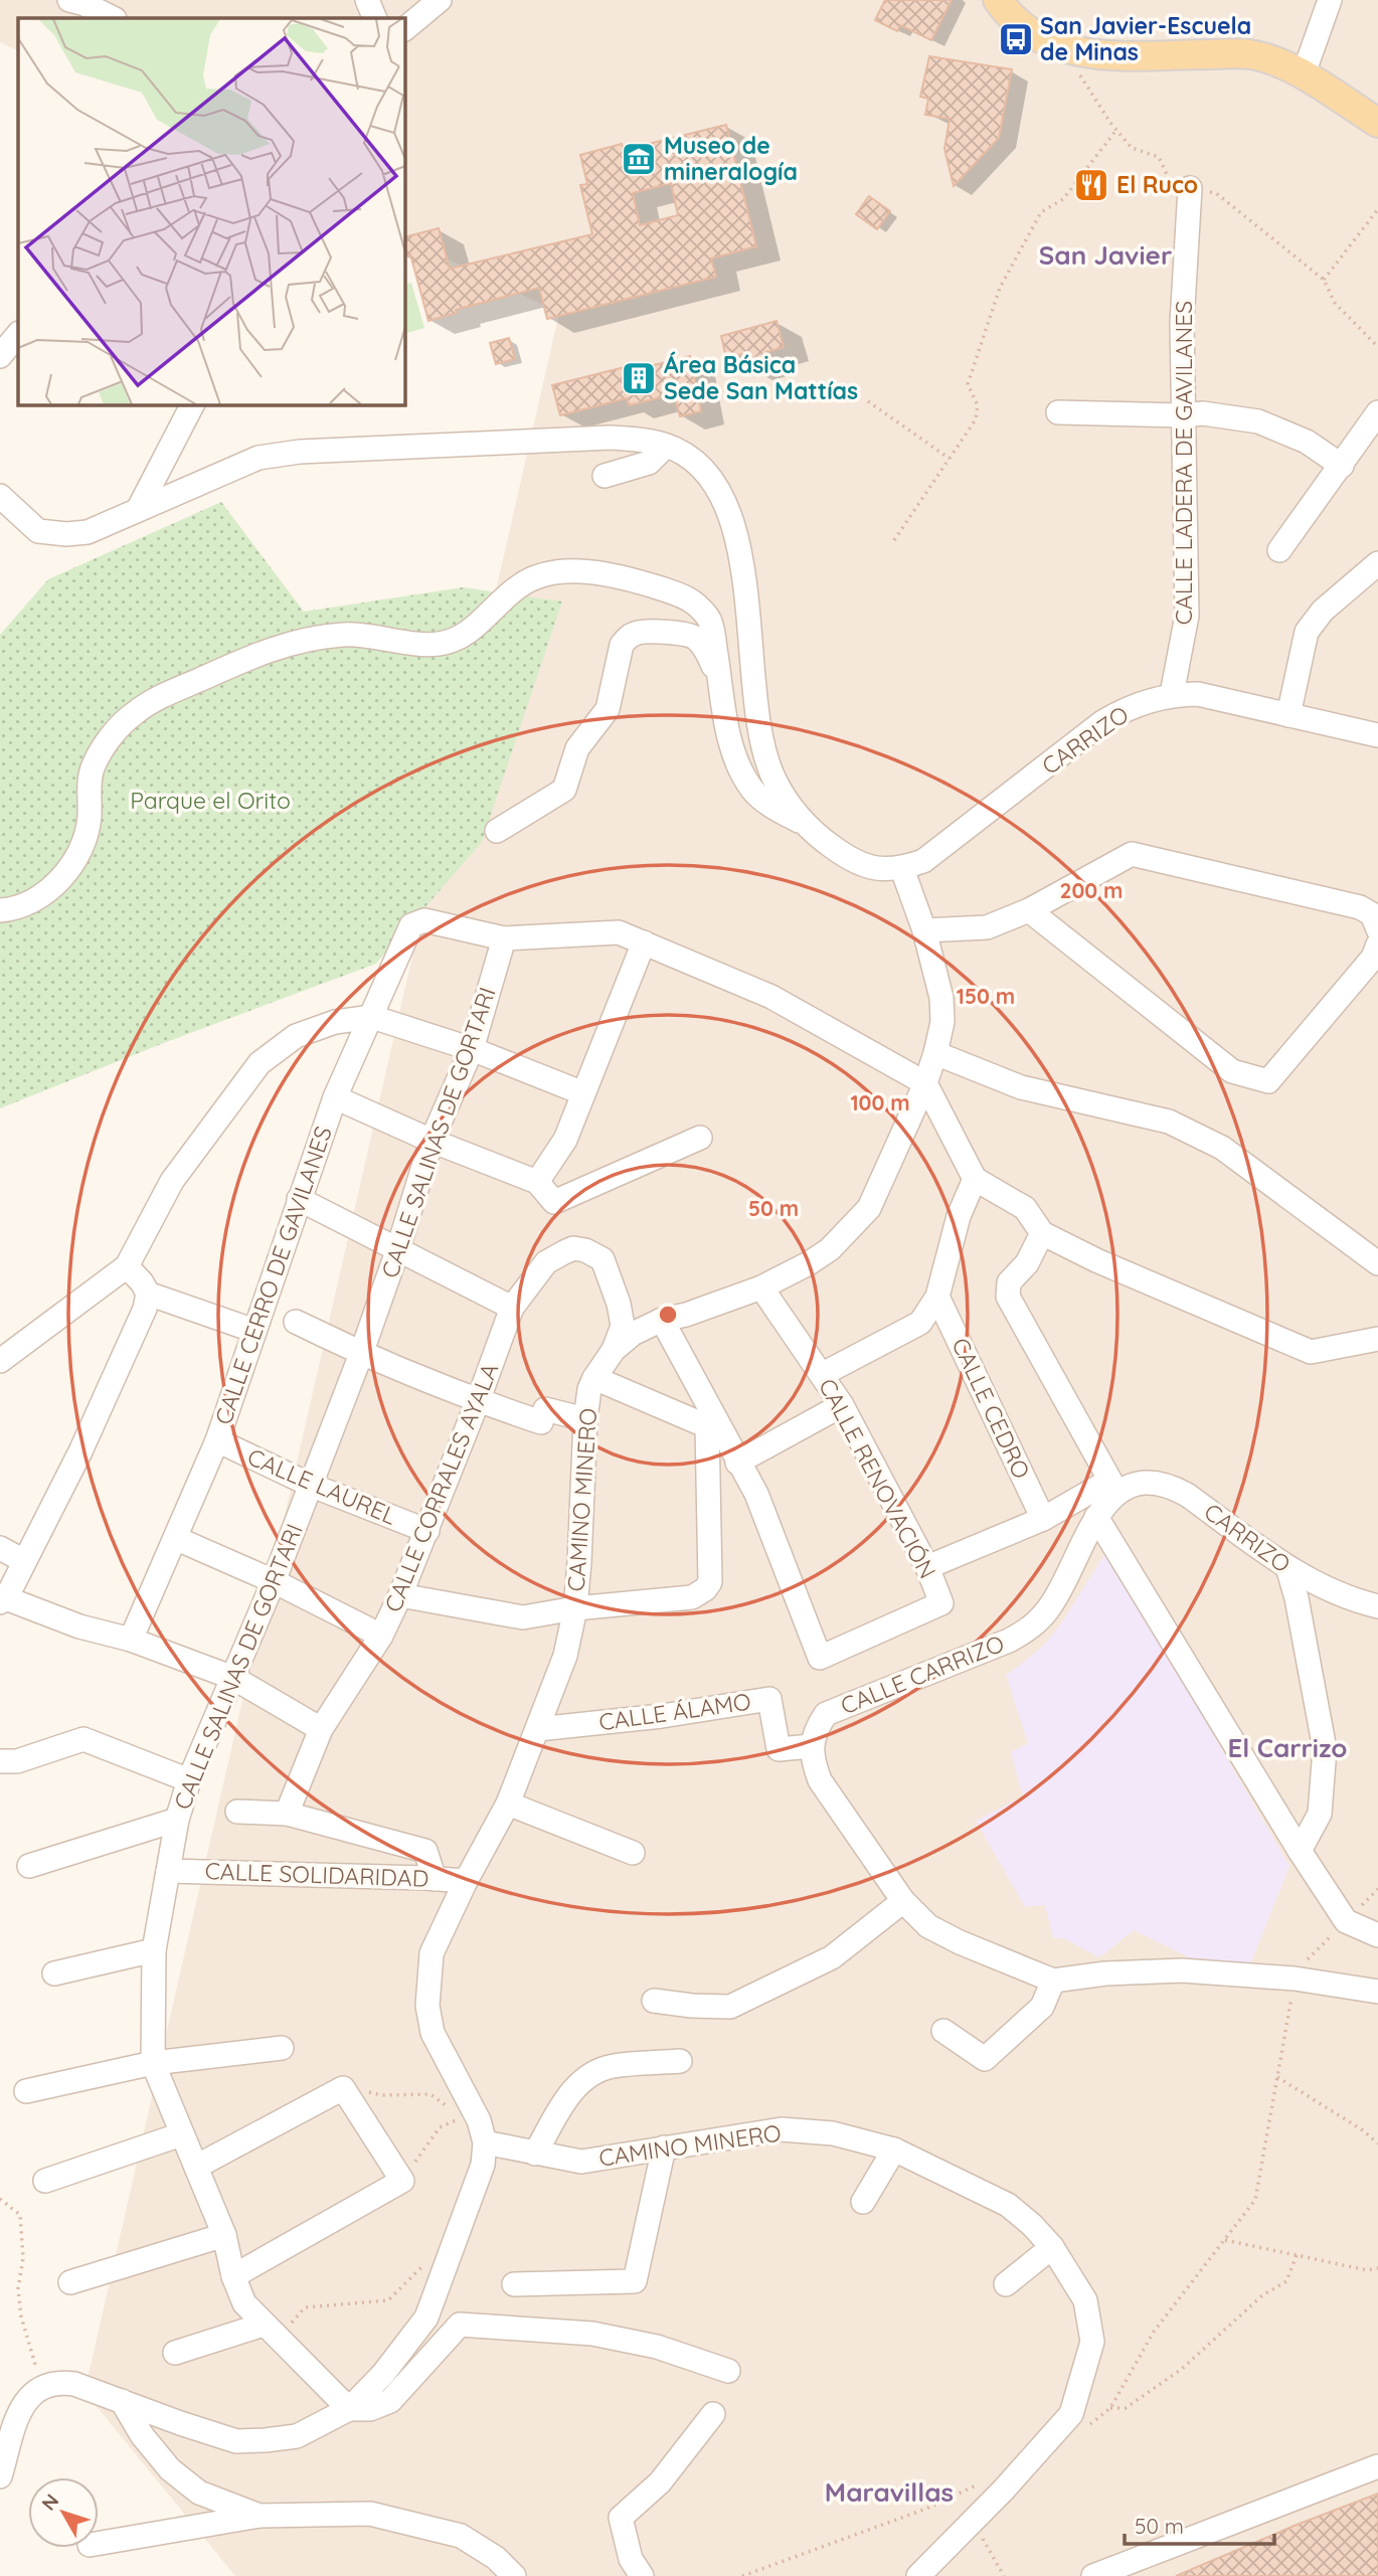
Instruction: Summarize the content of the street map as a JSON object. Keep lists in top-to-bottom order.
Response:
{
  "streets": {
    "street": [
      "CALLE LADERA DE GAVILANES",
      "CARRIZO",
      "CALLE SALINAS DE GORTARI",
      "CALLE CERRO DE GAVILANES",
      "CALLE CEDRO",
      "CALLE RENOVACIÓN",
      "CALLE LAUREL",
      "CALLE CORRALES AYALA",
      "CAMINO MINERO",
      "CALLE CARRIZO",
      "CALLE ÁLAMO",
      "CALLE SOLIDARIDAD"
    ]
  },
  "crossings": [
    ["CALLE LADERA DE GAVILANES", "CARRIZO"],
    ["CARRIZO", "CALLE CEDRO"],
    ["CARRIZO", "CALLE RENOVACIÓN"],
    ["CARRIZO", "CAMINO MINERO"],
    ["CARRIZO", "CALLE CARRIZO"],
    ["CALLE SALINAS DE GORTARI", "CALLE CERRO DE GAVILANES"],
    ["CALLE SALINAS DE GORTARI", "CALLE LAUREL"],
    ["CALLE SALINAS DE GORTARI", "CAMINO MINERO"],
    ["CALLE SALINAS DE GORTARI", "CALLE SOLIDARIDAD"],
    ["CALLE CERRO DE GAVILANES", "CALLE LAUREL"],
    ["CALLE RENOVACIÓN", "CAMINO MINERO"],
    ["CALLE LAUREL", "CALLE CORRALES AYALA"],
    ["CALLE CORRALES AYALA", "CAMINO MINERO"],
    ["CAMINO MINERO", "CALLE ÁLAMO"],
    ["CAMINO MINERO", "CALLE SOLIDARIDAD"],
    ["CALLE CARRIZO", "CALLE ÁLAMO"]
  ],
  "districts": ["San Javier", "El Carrizo", "Maravillas"],
  "parks": ["Parque el Orito"],
  "places": {
    "bus stop": ["San Javier-Escuela de Minas"],
    "museum": ["Museo de mineralogía"],
    "restaurant": ["El Ruco"],
    "building": ["Área Básica Sede San Mattías"]
  },
  "scale_bar": "50 m",
  "north": "top left",
  "rings": [
    "200 m",
    "150 m",
    "100 m",
    "50 m"
  ]
}
